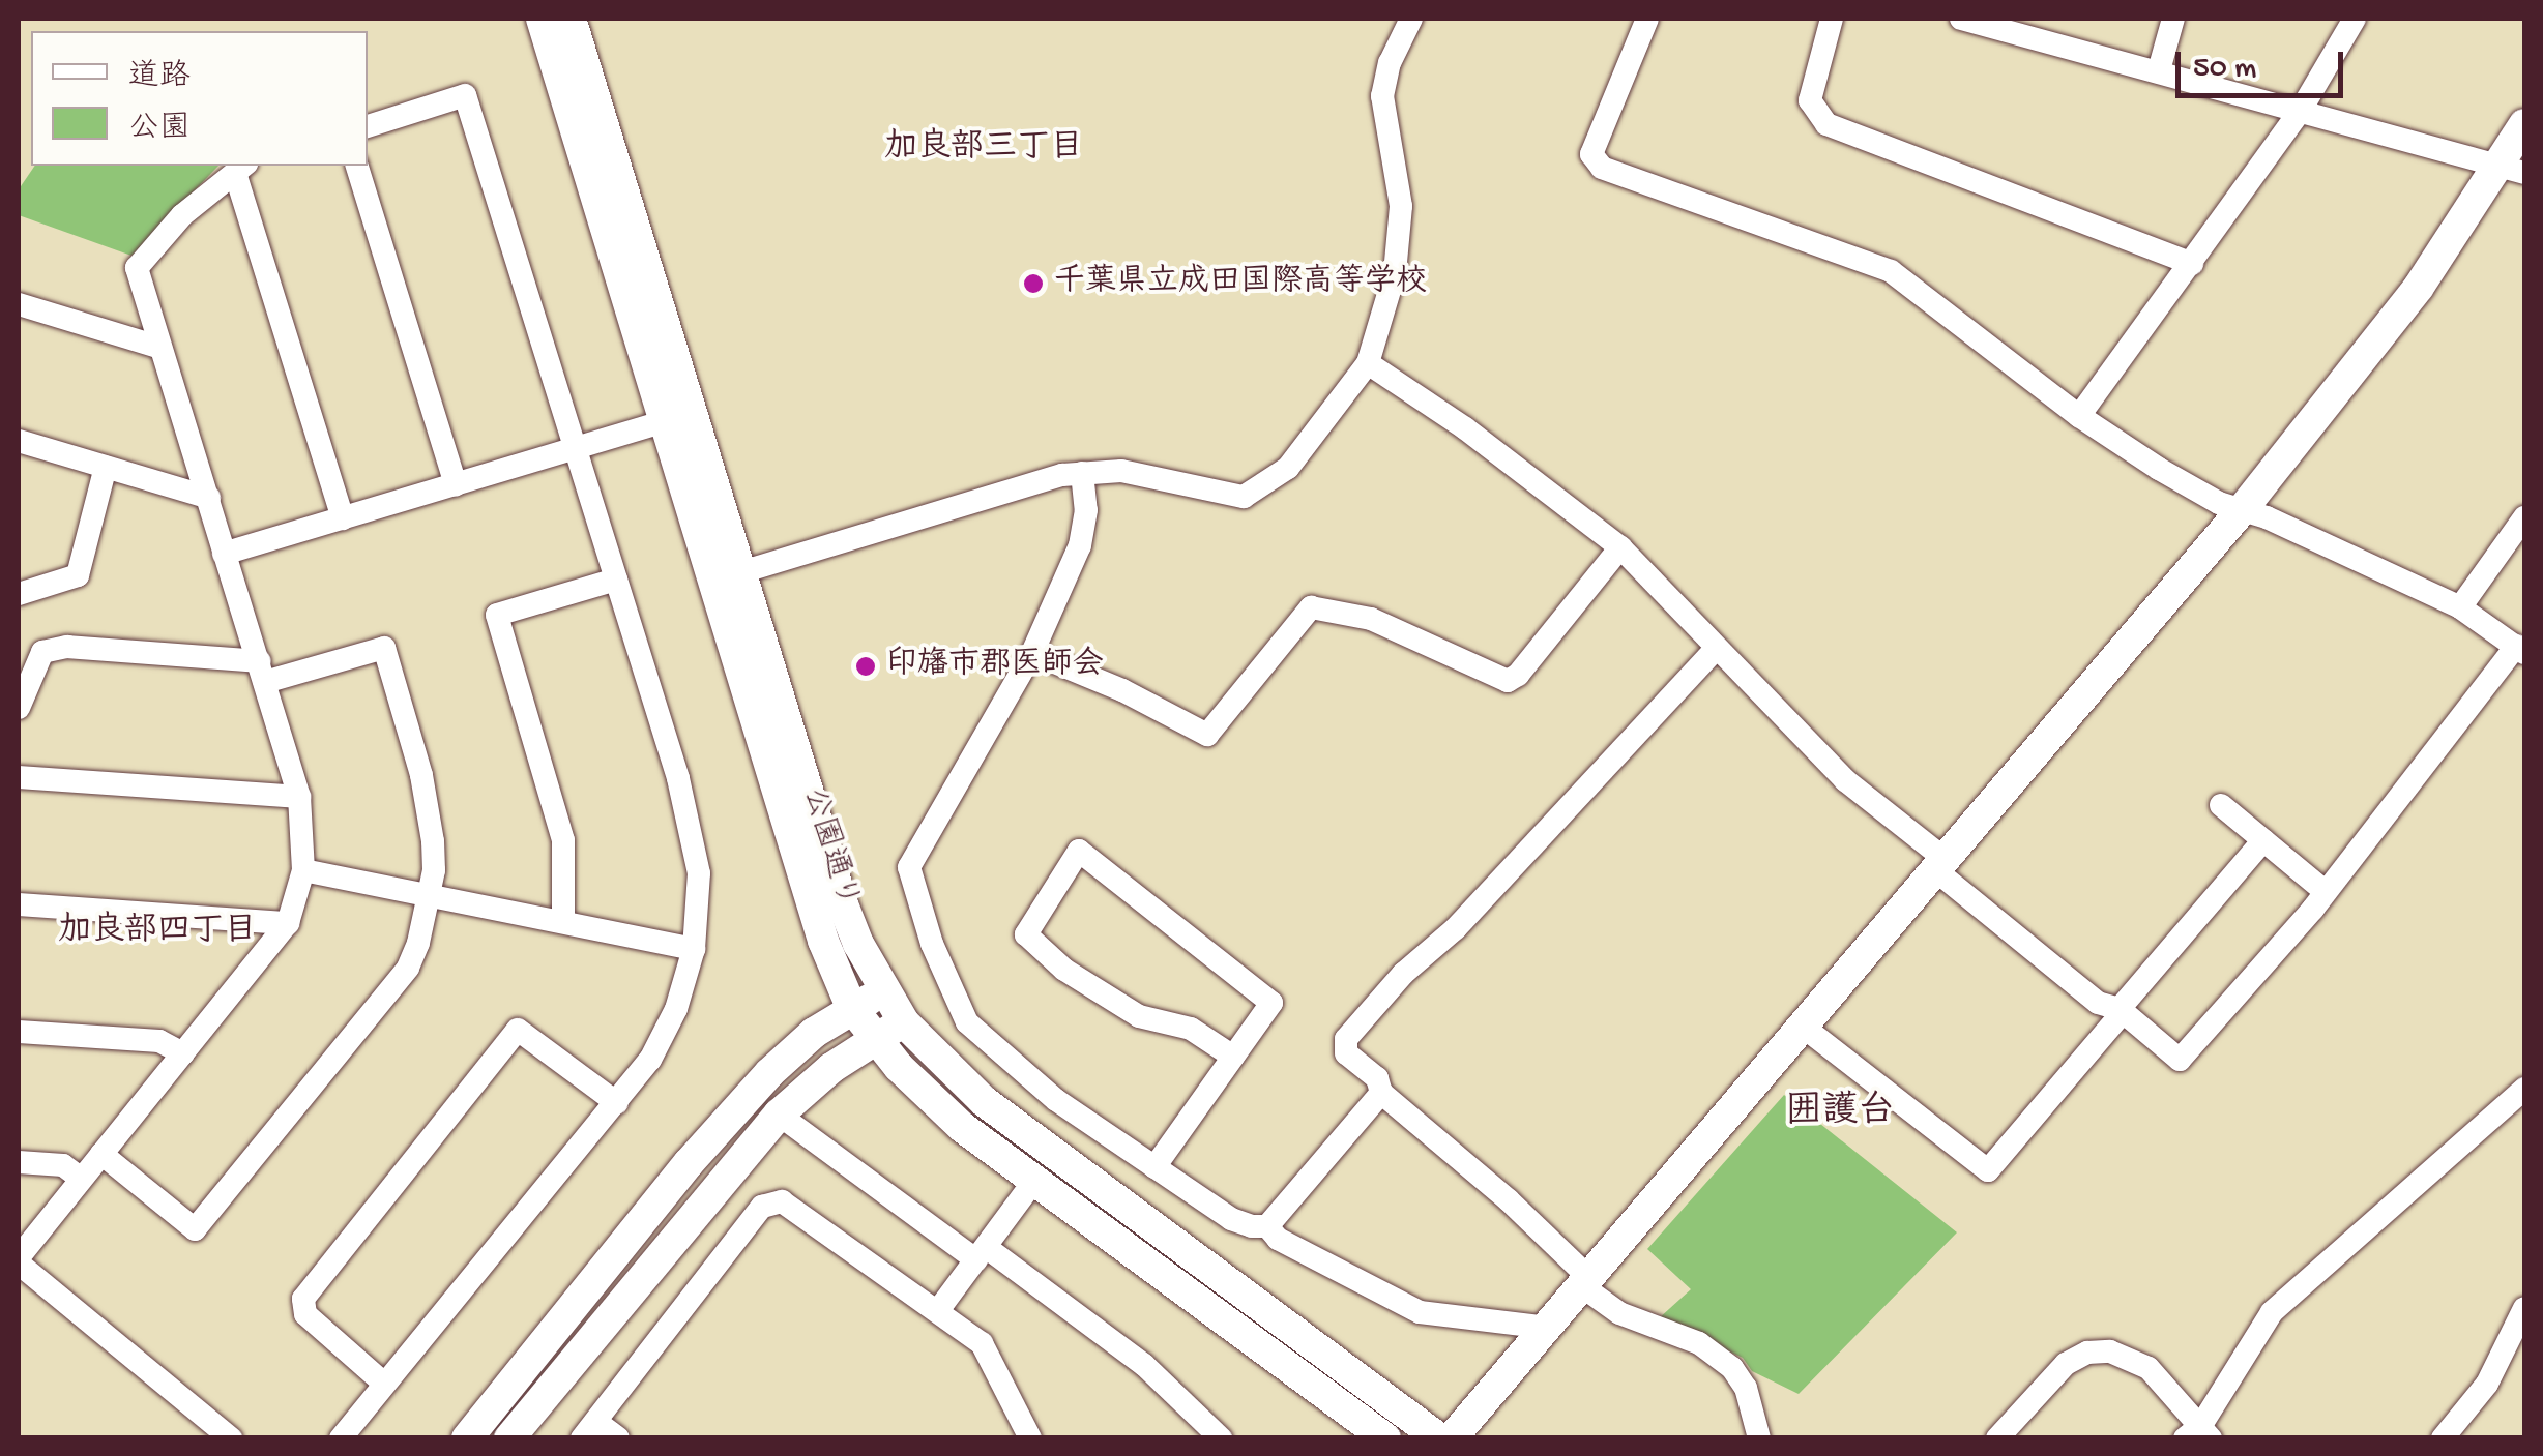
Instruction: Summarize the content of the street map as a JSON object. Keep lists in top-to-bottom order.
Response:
{
  "streets": {
    "street": ["公園通り"]
  },
  "districts": ["加良部三丁目", "加良部四丁目", "囲護台"],
  "places": ["千葉県立成田国際高等学校", "印旛市郡医師会"],
  "legend": ["道路", "公園"],
  "scale_bar": "50 m"
}
